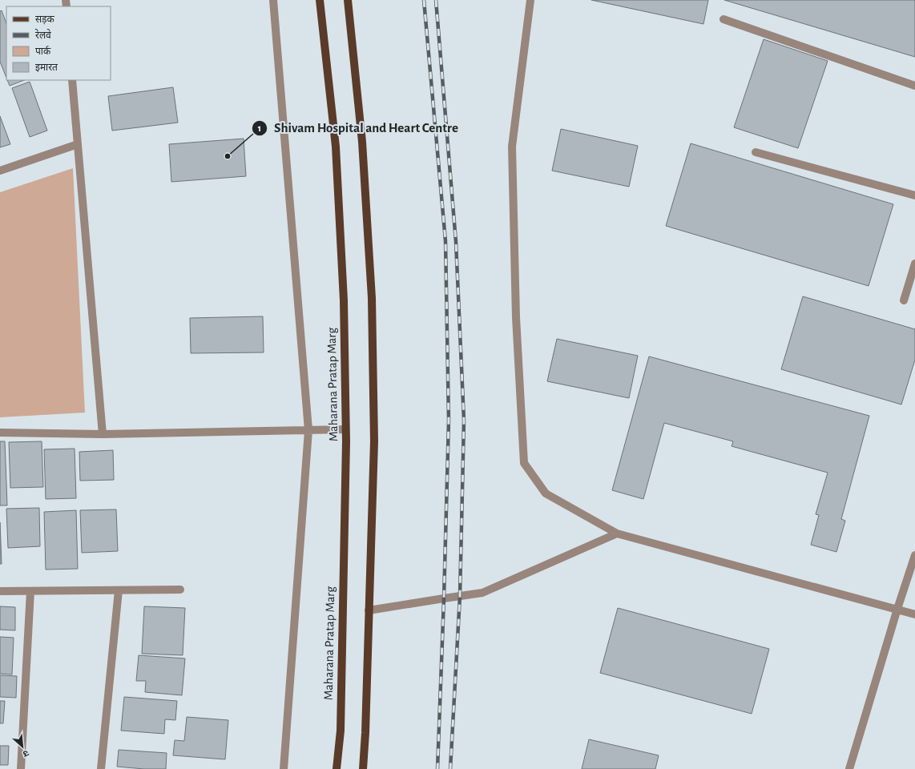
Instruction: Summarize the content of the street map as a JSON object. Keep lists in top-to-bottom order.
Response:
{
  "streets": {
    "main road": ["Maharana Pratap Marg"]
  },
  "places": ["Shivam Hospital and Heart Centre"],
  "legend": [
    "सड़क",
    "रेलवे",
    "पार्क",
    "इमारत"
  ],
  "north": "bottom right"
}
